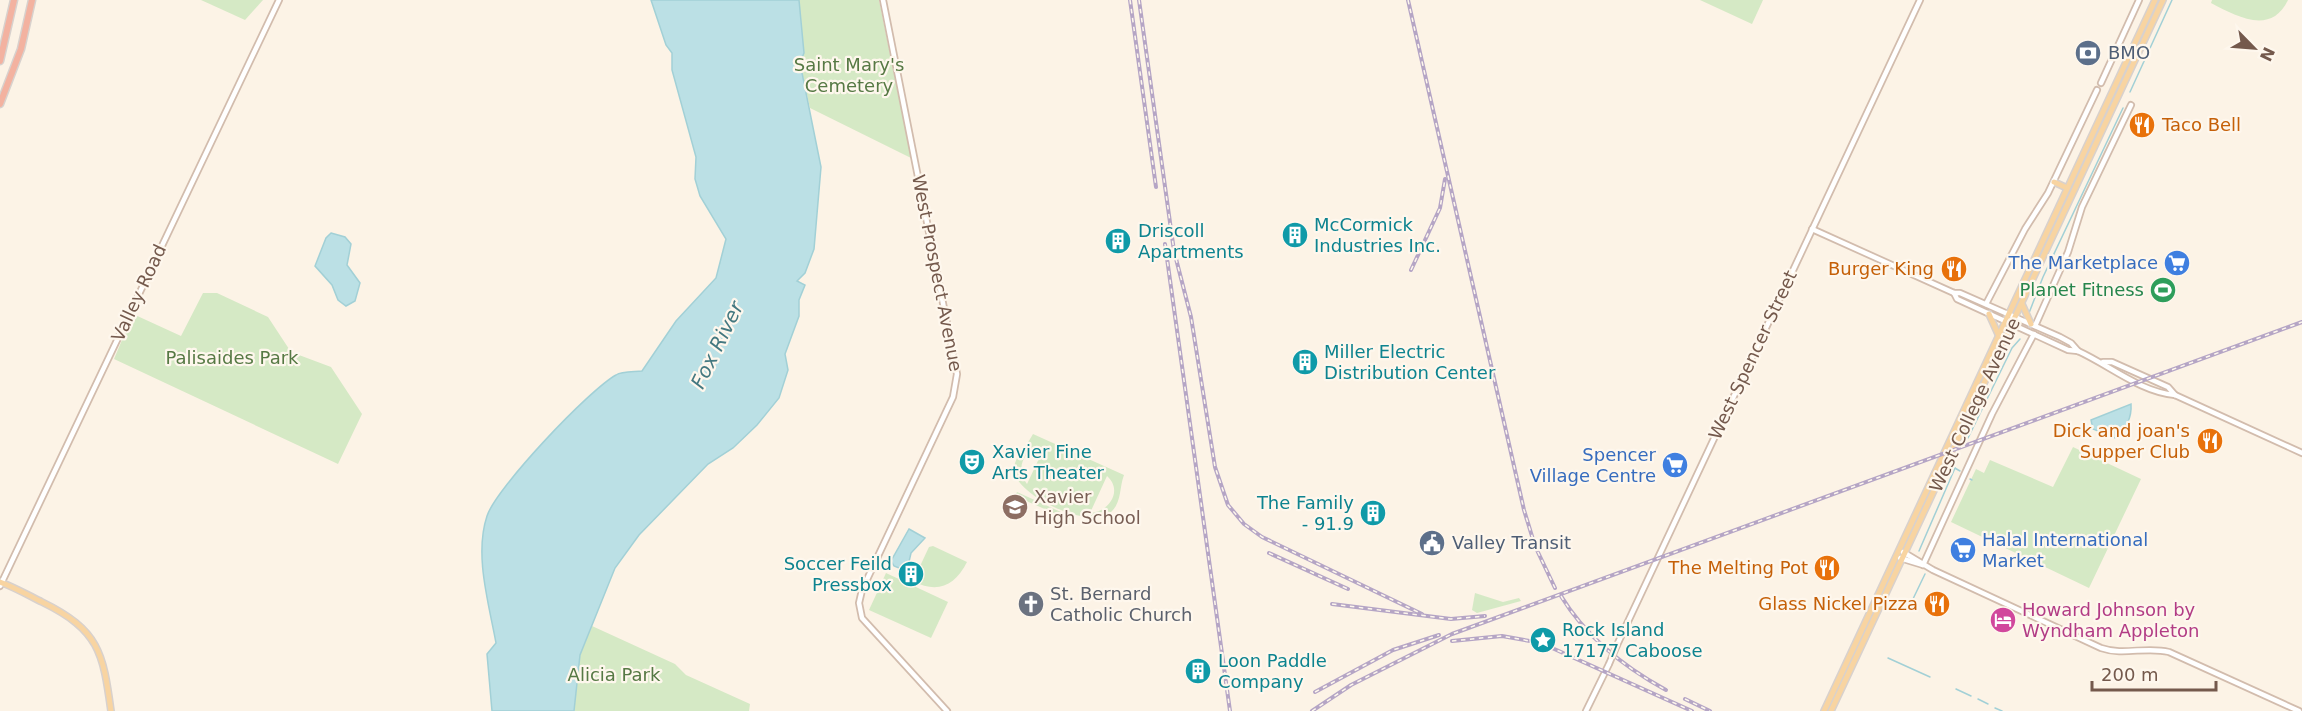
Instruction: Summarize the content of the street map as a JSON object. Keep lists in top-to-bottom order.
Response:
{
  "streets": {
    "main road": ["West College Avenue"],
    "street": ["West Prospect Avenue", "Valley Road", "West Spencer Street"]
  },
  "water": ["Fox River"],
  "parks": ["Saint Mary's Cemetery", "Palisaides Park", "Alicia Park"],
  "places": {
    "bank": ["BMO"],
    "restaurant": [
      "Taco Bell",
      "Burger King",
      "Dick and joan's Supper Club",
      "The Melting Pot",
      "Glass Nickel Pizza"
    ],
    "building": [
      "McCormick Industries Inc.",
      "Driscoll Apartments",
      "Miller Electric Distribution Center",
      "The Family - 91.9",
      "Soccer Feild Pressbox",
      "Loon Paddle Company"
    ],
    "supermarket": ["The Marketplace", "Spencer Village Centre", "Halal International Market"],
    "sports": ["Planet Fitness"],
    "theatre": ["Xavier Fine Arts Theater"],
    "school or university": ["Xavier High School"],
    "public building": ["Valley Transit"],
    "church": ["St. Bernard Catholic Church"],
    "hotel": ["Howard Johnson by Wyndham Appleton"],
    "place": ["Rock Island 17177 Caboose"]
  },
  "scale_bar": "200 m",
  "north": "bottom right"
}
